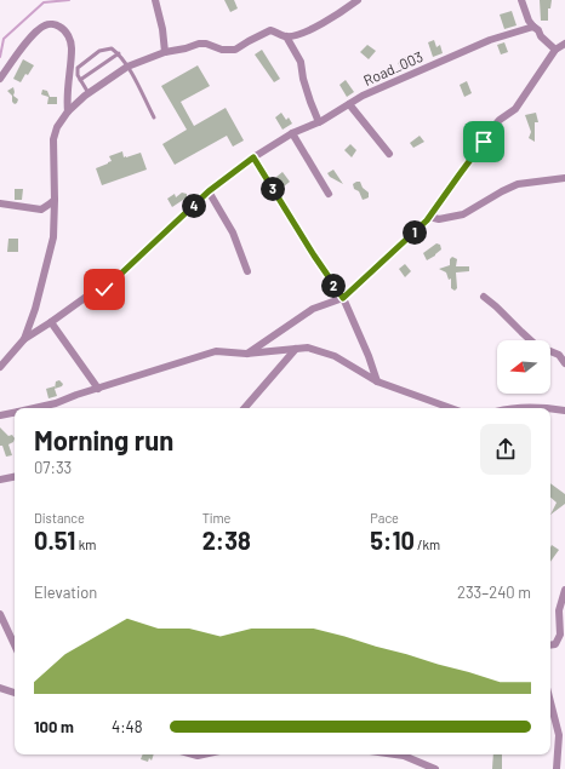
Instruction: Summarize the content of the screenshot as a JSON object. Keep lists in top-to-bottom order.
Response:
{
  "streets": {
    "street": ["Road_003"]
  },
  "north": "left",
  "page": {
    "pins": [
      "3",
      "4",
      "1",
      "2"
    ],
    "heading": ["Morning run", "07:33"],
    "stats": [
      ["Distance", "0.51 km"],
      ["Time", "2:38"],
      ["Pace", "5:10 /km"]
    ],
    "chart": ["Elevation", "233–240 m"],
    "list": [
      {
        "name": "100 m",
        "note": "4:48"
      }
    ]
  }
}
